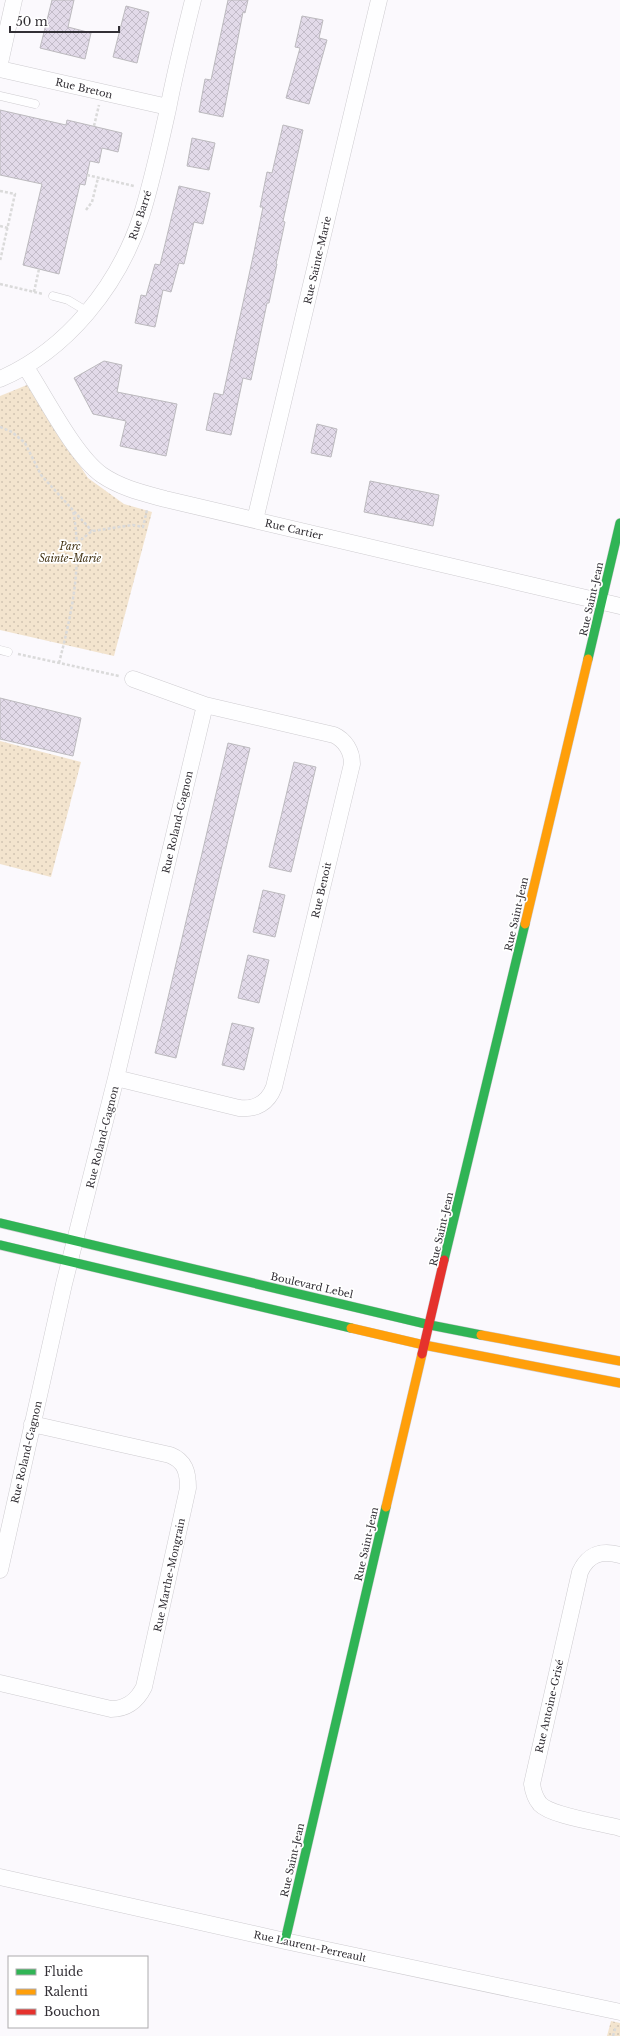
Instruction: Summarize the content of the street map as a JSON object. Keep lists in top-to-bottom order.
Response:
{
  "streets": {
    "street": [
      "Rue Breton",
      "Rue Barré",
      "Rue Sainte-Marie",
      "Rue Cartier",
      "Rue Saint-Jean",
      "Rue Roland-Gagnon",
      "Rue Benoit",
      "Boulevard Lebel",
      "Rue Marthe-Mongrain",
      "Rue Antoine-Grisé",
      "Rue Laurent-Perreault"
    ]
  },
  "crossings": [
    ["Rue Breton", "Rue Barré"],
    ["Rue Barré", "Rue Cartier"],
    ["Rue Sainte-Marie", "Rue Cartier"],
    ["Rue Cartier", "Rue Saint-Jean"],
    ["Rue Saint-Jean", "Boulevard Lebel"],
    ["Rue Saint-Jean", "Rue Laurent-Perreault"],
    ["Rue Roland-Gagnon", "Rue Benoit"],
    ["Rue Roland-Gagnon", "Boulevard Lebel"],
    ["Rue Roland-Gagnon", "Rue Marthe-Mongrain"]
  ],
  "parks": ["Parc Sainte-Marie"],
  "legend": ["Fluide", "Ralenti", "Bouchon"],
  "scale_bar": "50 m"
}
